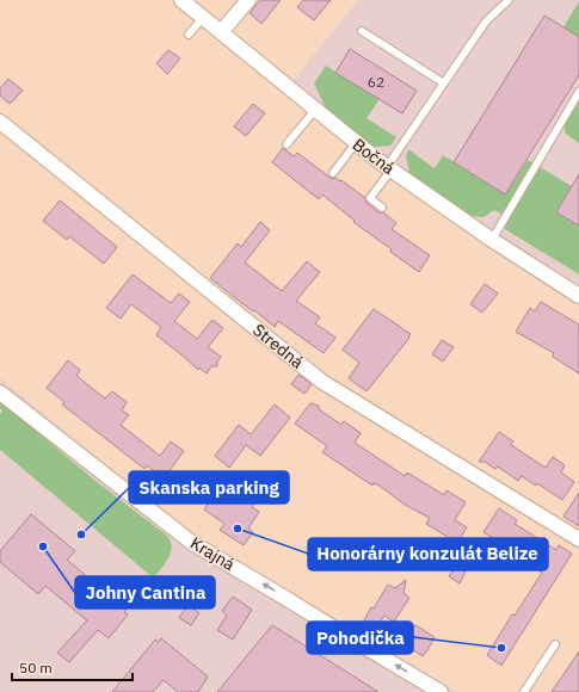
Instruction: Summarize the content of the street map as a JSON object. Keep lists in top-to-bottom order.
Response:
{
  "streets": {
    "street": ["Bočná", "Stredná", "Krajná"]
  },
  "one_way": ["Krajná"],
  "places": [
    "Honorárny konzulát Belize",
    "Skanska parking",
    "Johny Cantina",
    "Pohodička"
  ],
  "house_numbers": ["62"],
  "scale_bar": "50 m"
}
